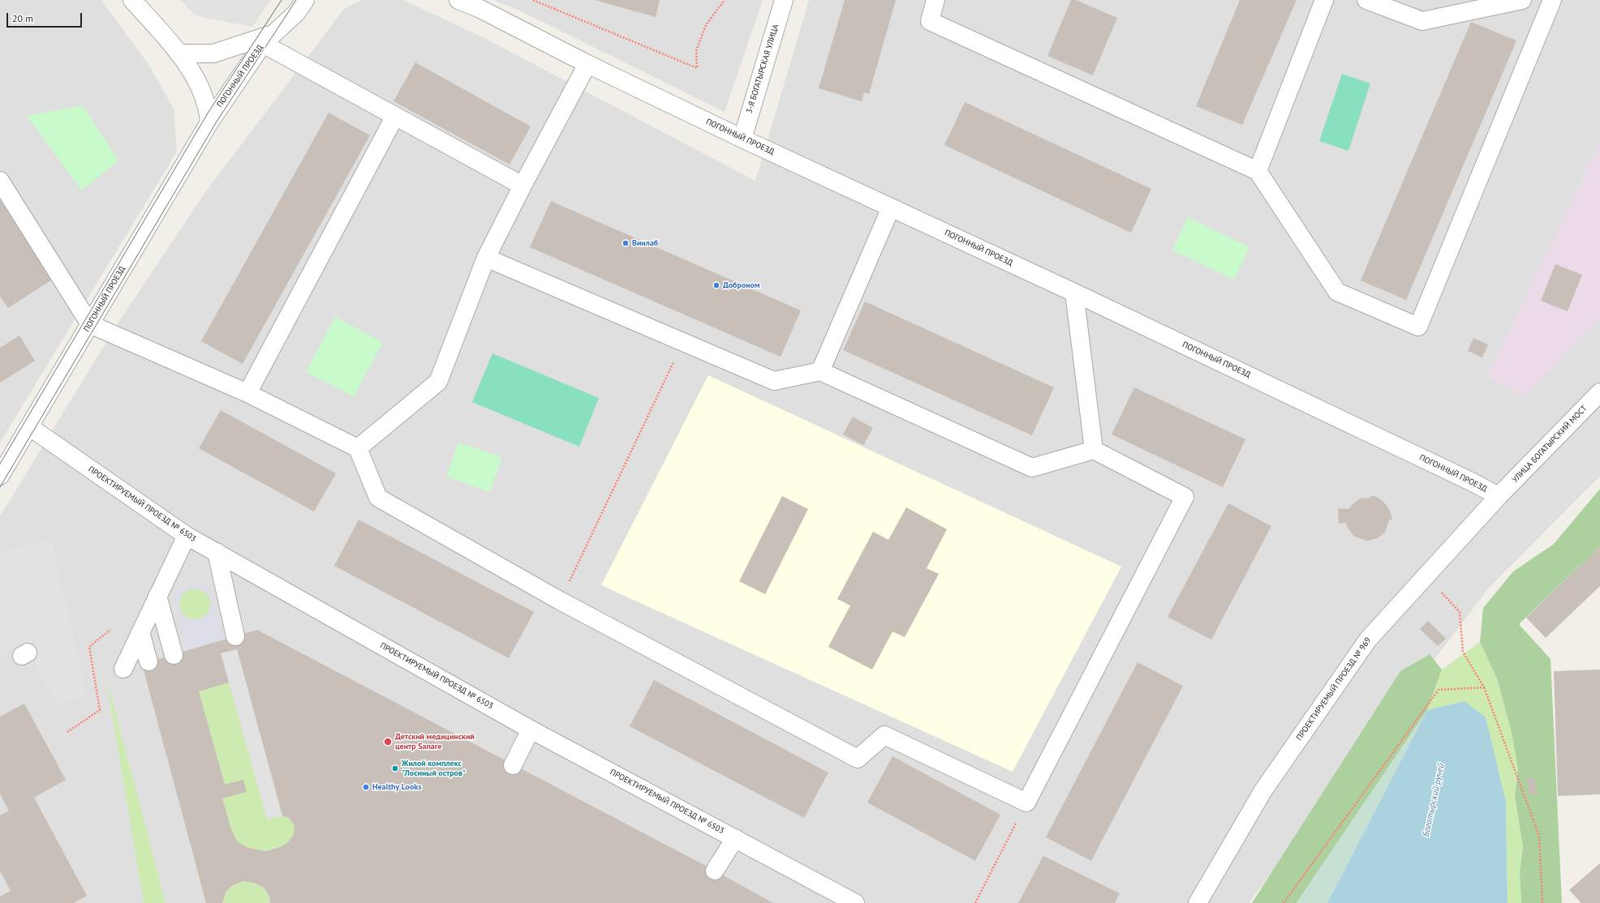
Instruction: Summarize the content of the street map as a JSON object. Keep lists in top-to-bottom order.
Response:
{
  "streets": {
    "street": [
      "3-Я БОГАТЫРСКАЯ УЛИЦА",
      "ПОГОННЫЙ ПРОЕЗД",
      "УЛИЦА БОГАТЫРСКИЙ МОСТ",
      "ПРОЕКТИРУЕМЫЙ ПРОЕЗД № 6503",
      "ПРОЕКТИРУЕМЫЙ ПРОЕЗД № 969"
    ]
  },
  "crossings": [
    ["3-Я БОГАТЫРСКАЯ УЛИЦА", "ПОГОННЫЙ ПРОЕЗД"],
    ["ПОГОННЫЙ ПРОЕЗД", "УЛИЦА БОГАТЫРСКИЙ МОСТ"],
    ["ПОГОННЫЙ ПРОЕЗД", "ПРОЕКТИРУЕМЫЙ ПРОЕЗД № 6503"],
    ["ПОГОННЫЙ ПРОЕЗД", "ПРОЕКТИРУЕМЫЙ ПРОЕЗД № 969"],
    ["УЛИЦА БОГАТЫРСКИЙ МОСТ", "ПРОЕКТИРУЕМЫЙ ПРОЕЗД № 969"]
  ],
  "water": ["Богатырский ручей"],
  "places": [
    "Винлаб",
    "Доброном",
    "Детский медицинский центр Sanare",
    "Жилой комплекс \"Лосиный остров\"",
    "Healthy Looks"
  ],
  "scale_bar": "20 m"
}
